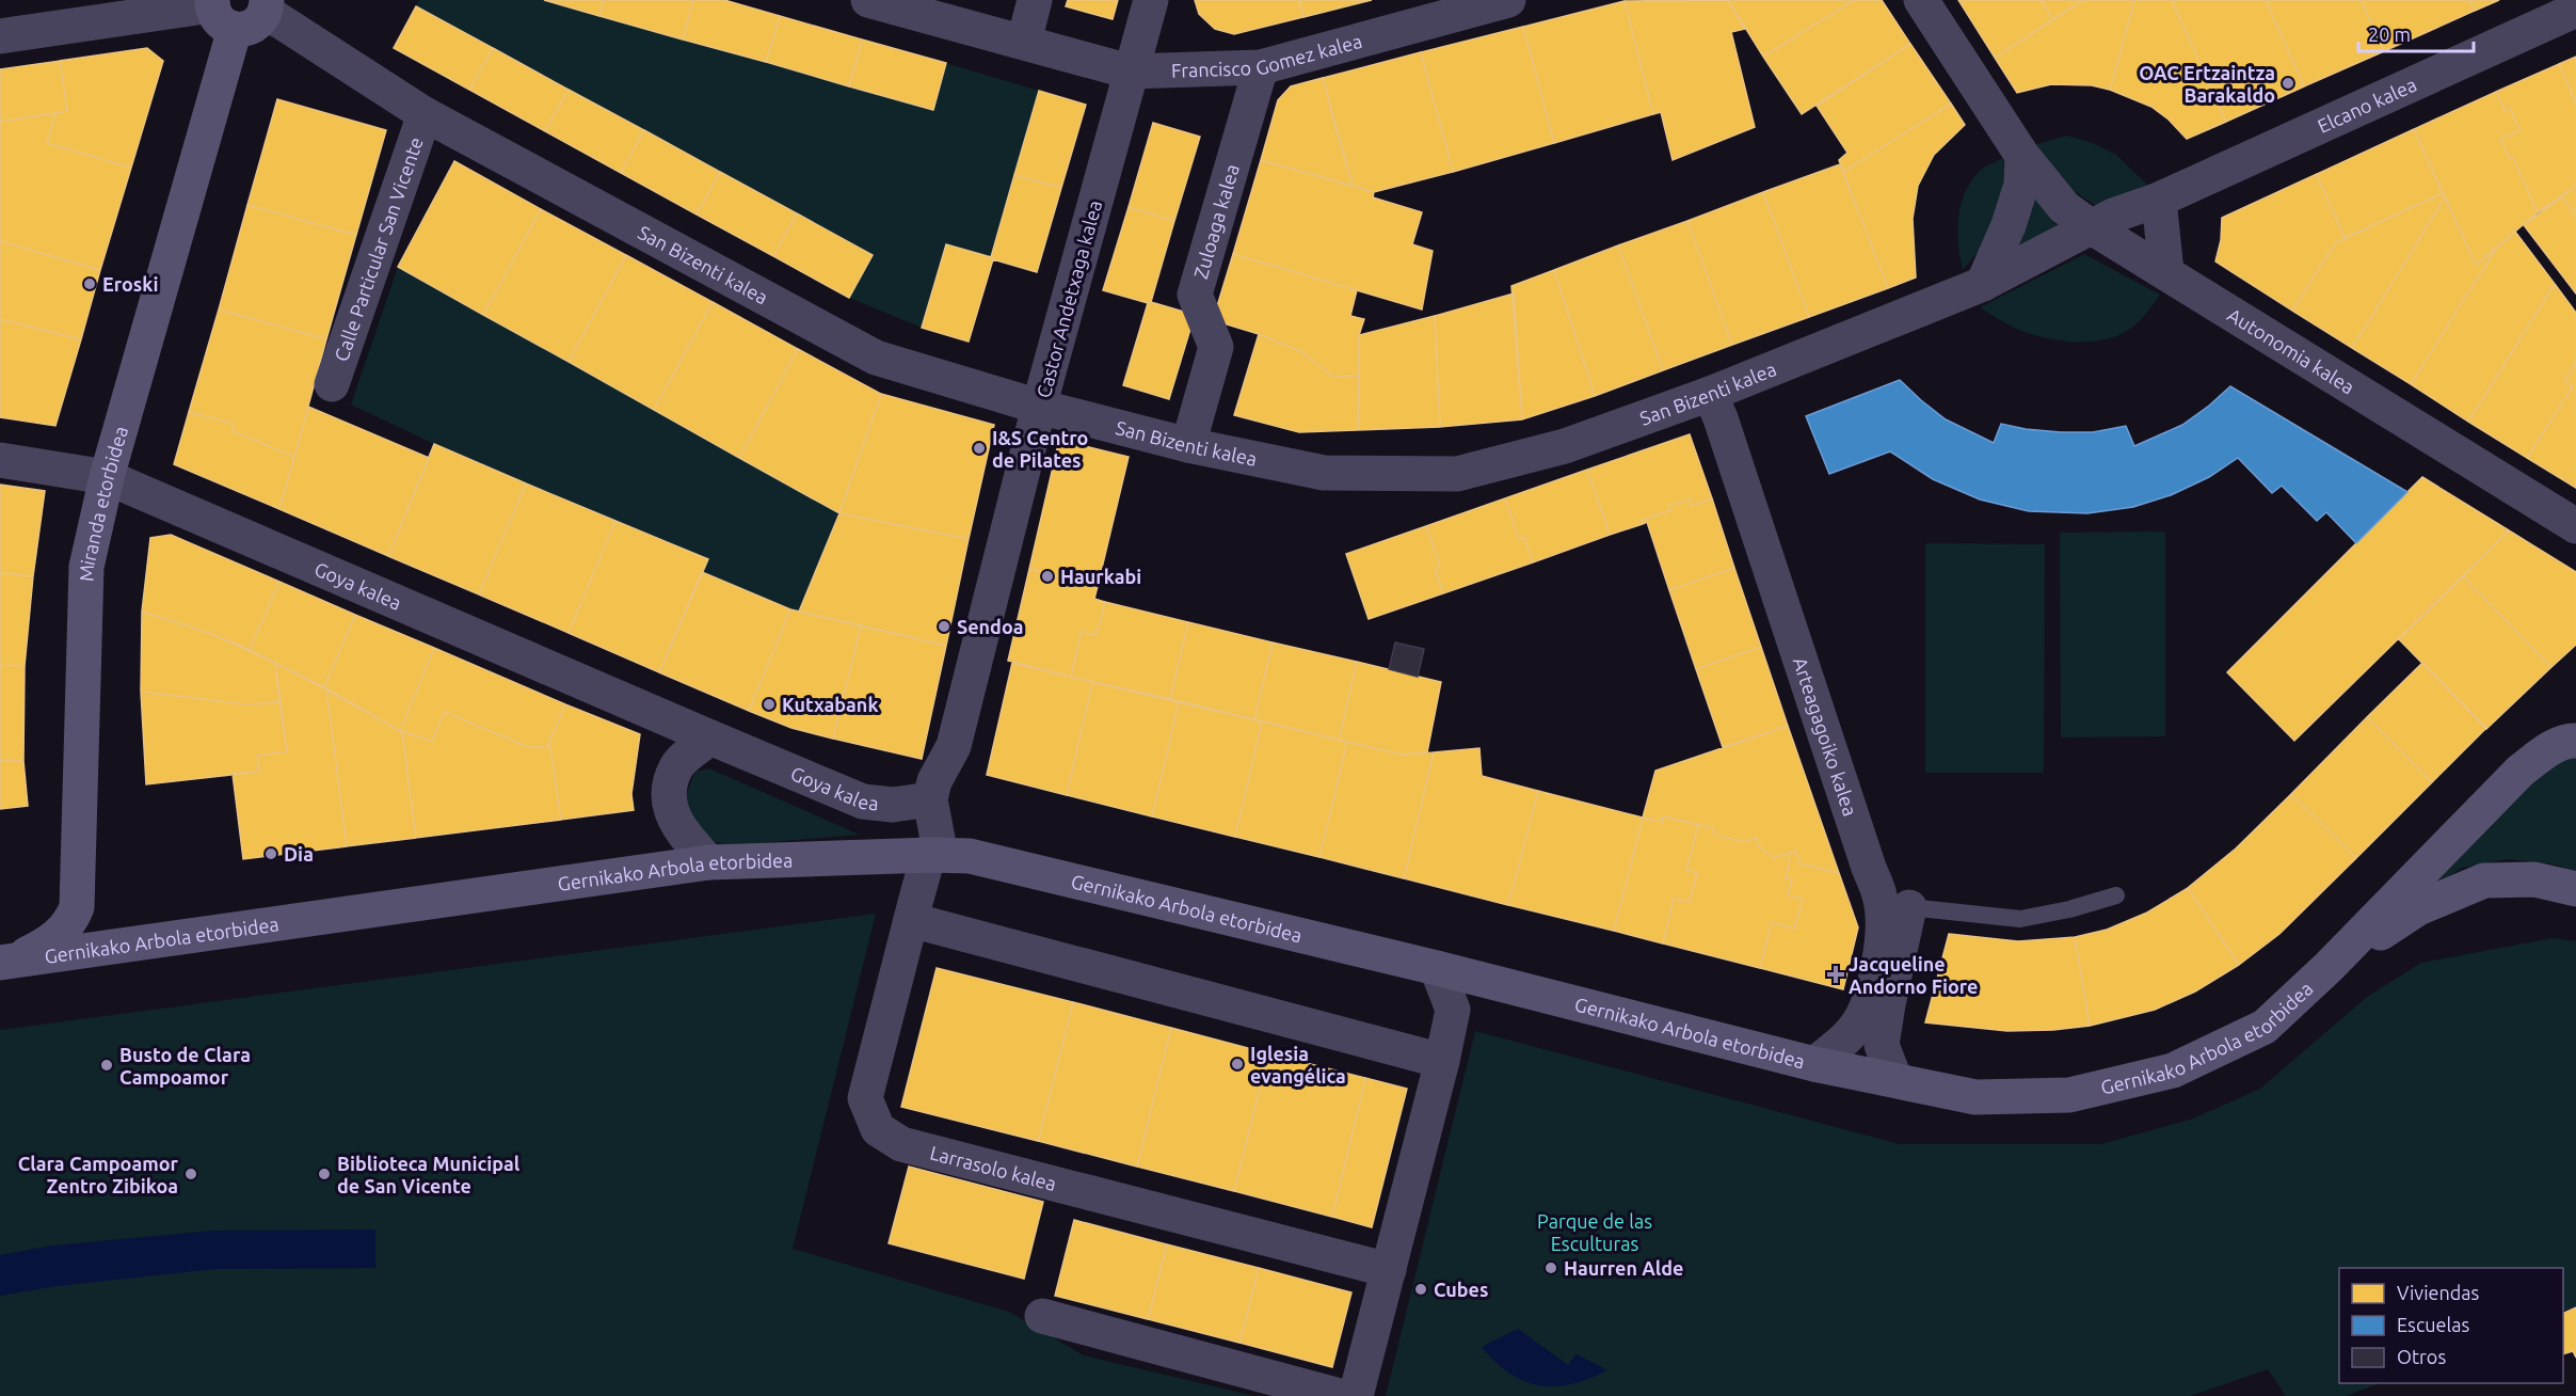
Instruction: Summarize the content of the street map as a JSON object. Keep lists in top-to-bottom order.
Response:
{
  "streets": {
    "street": [
      "Francisco Gomez kalea",
      "Elcano kalea",
      "Zuloaga kalea",
      "Calle Particular San Vicente",
      "San Bizenti kalea",
      "Castor Andetxaga kalea",
      "Autonomia kalea",
      "Miranda etorbidea",
      "Goya kalea",
      "Arteagagoiko kalea",
      "Gernikako Arbola etorbidea",
      "Larrasolo kalea"
    ]
  },
  "crossings": [
    ["Francisco Gomez kalea", "Zuloaga kalea"],
    ["Francisco Gomez kalea", "Castor Andetxaga kalea"],
    ["Elcano kalea", "San Bizenti kalea"],
    ["Elcano kalea", "Autonomia kalea"],
    ["Zuloaga kalea", "San Bizenti kalea"],
    ["Calle Particular San Vicente", "San Bizenti kalea"],
    ["San Bizenti kalea", "Castor Andetxaga kalea"],
    ["San Bizenti kalea", "Arteagagoiko kalea"],
    ["Castor Andetxaga kalea", "Goya kalea"],
    ["Miranda etorbidea", "Goya kalea"],
    ["Miranda etorbidea", "Gernikako Arbola etorbidea"],
    ["Arteagagoiko kalea", "Gernikako Arbola etorbidea"],
    ["Gernikako Arbola etorbidea", "Larrasolo kalea"]
  ],
  "parks": ["Parque de las Esculturas"],
  "places": {
    "other": [
      "OAC Ertzaintza Barakaldo",
      "Eroski",
      "I&S Centro de Pilates",
      "Haurkabi",
      "Sendoa",
      "Kutxabank",
      "Dia",
      "Iglesia evangélica",
      "Busto de Clara Campoamor",
      "Clara Campoamor Zentro Zibikoa",
      "Biblioteca Municipal de San Vicente",
      "Haurren Alde",
      "Cubes"
    ],
    "health": ["Jacqueline Andorno Fiore"]
  },
  "legend": ["Viviendas", "Escuelas", "Otros"],
  "scale_bar": "20 m"
}
